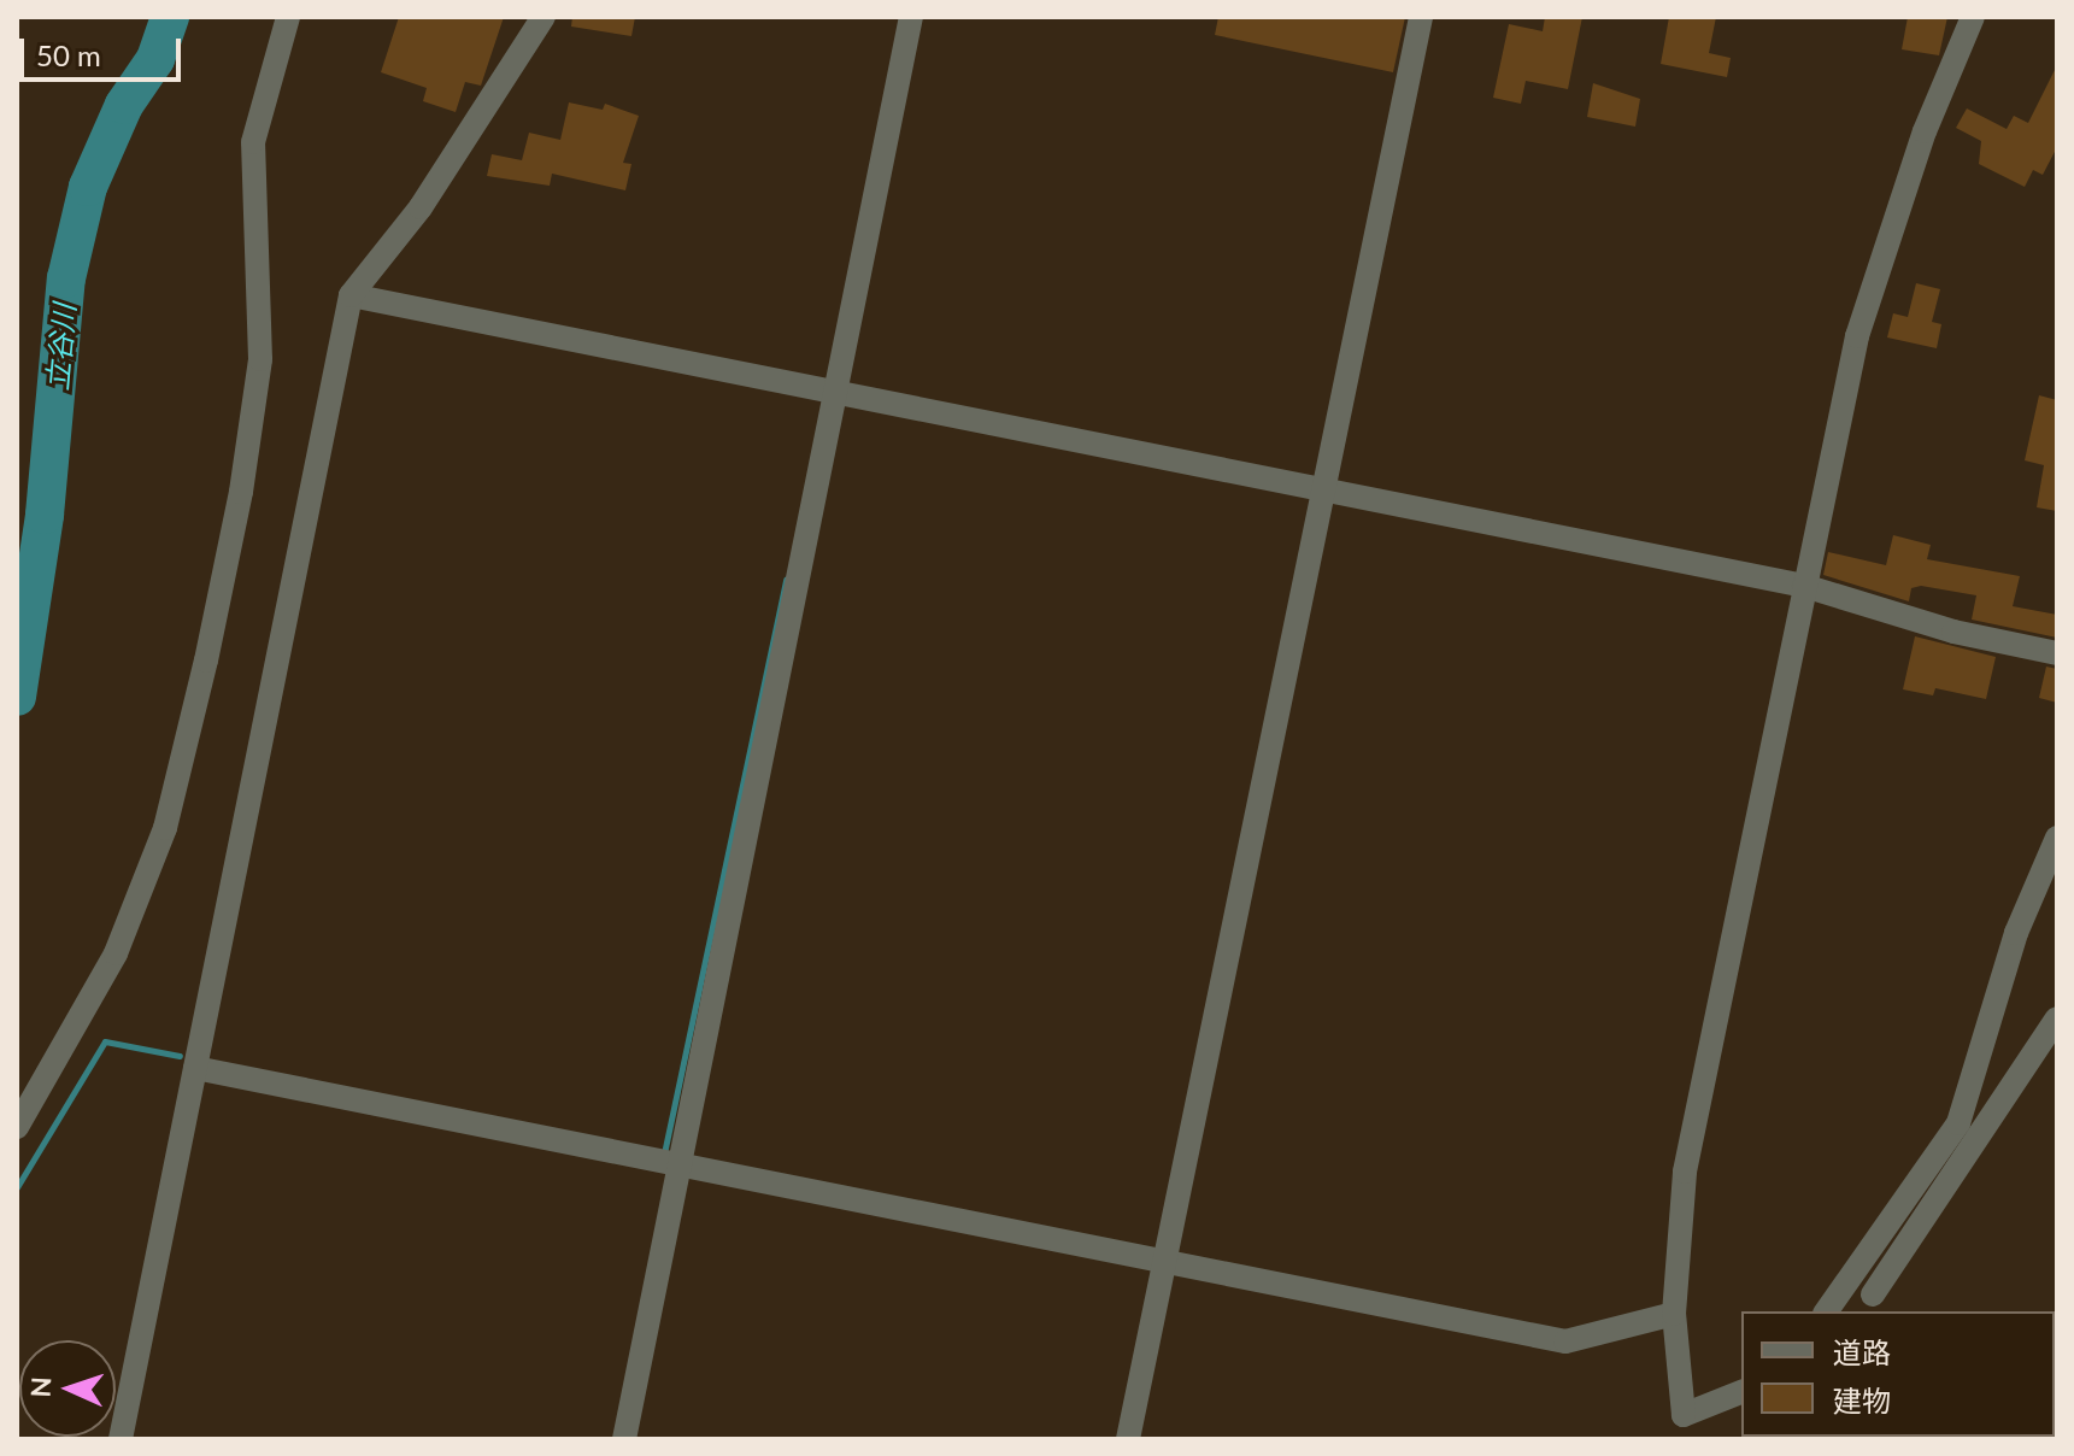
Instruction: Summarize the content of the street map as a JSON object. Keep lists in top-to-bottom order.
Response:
{
  "water": ["立谷川"],
  "legend": ["道路", "建物"],
  "scale_bar": "50 m",
  "north": "left"
}
